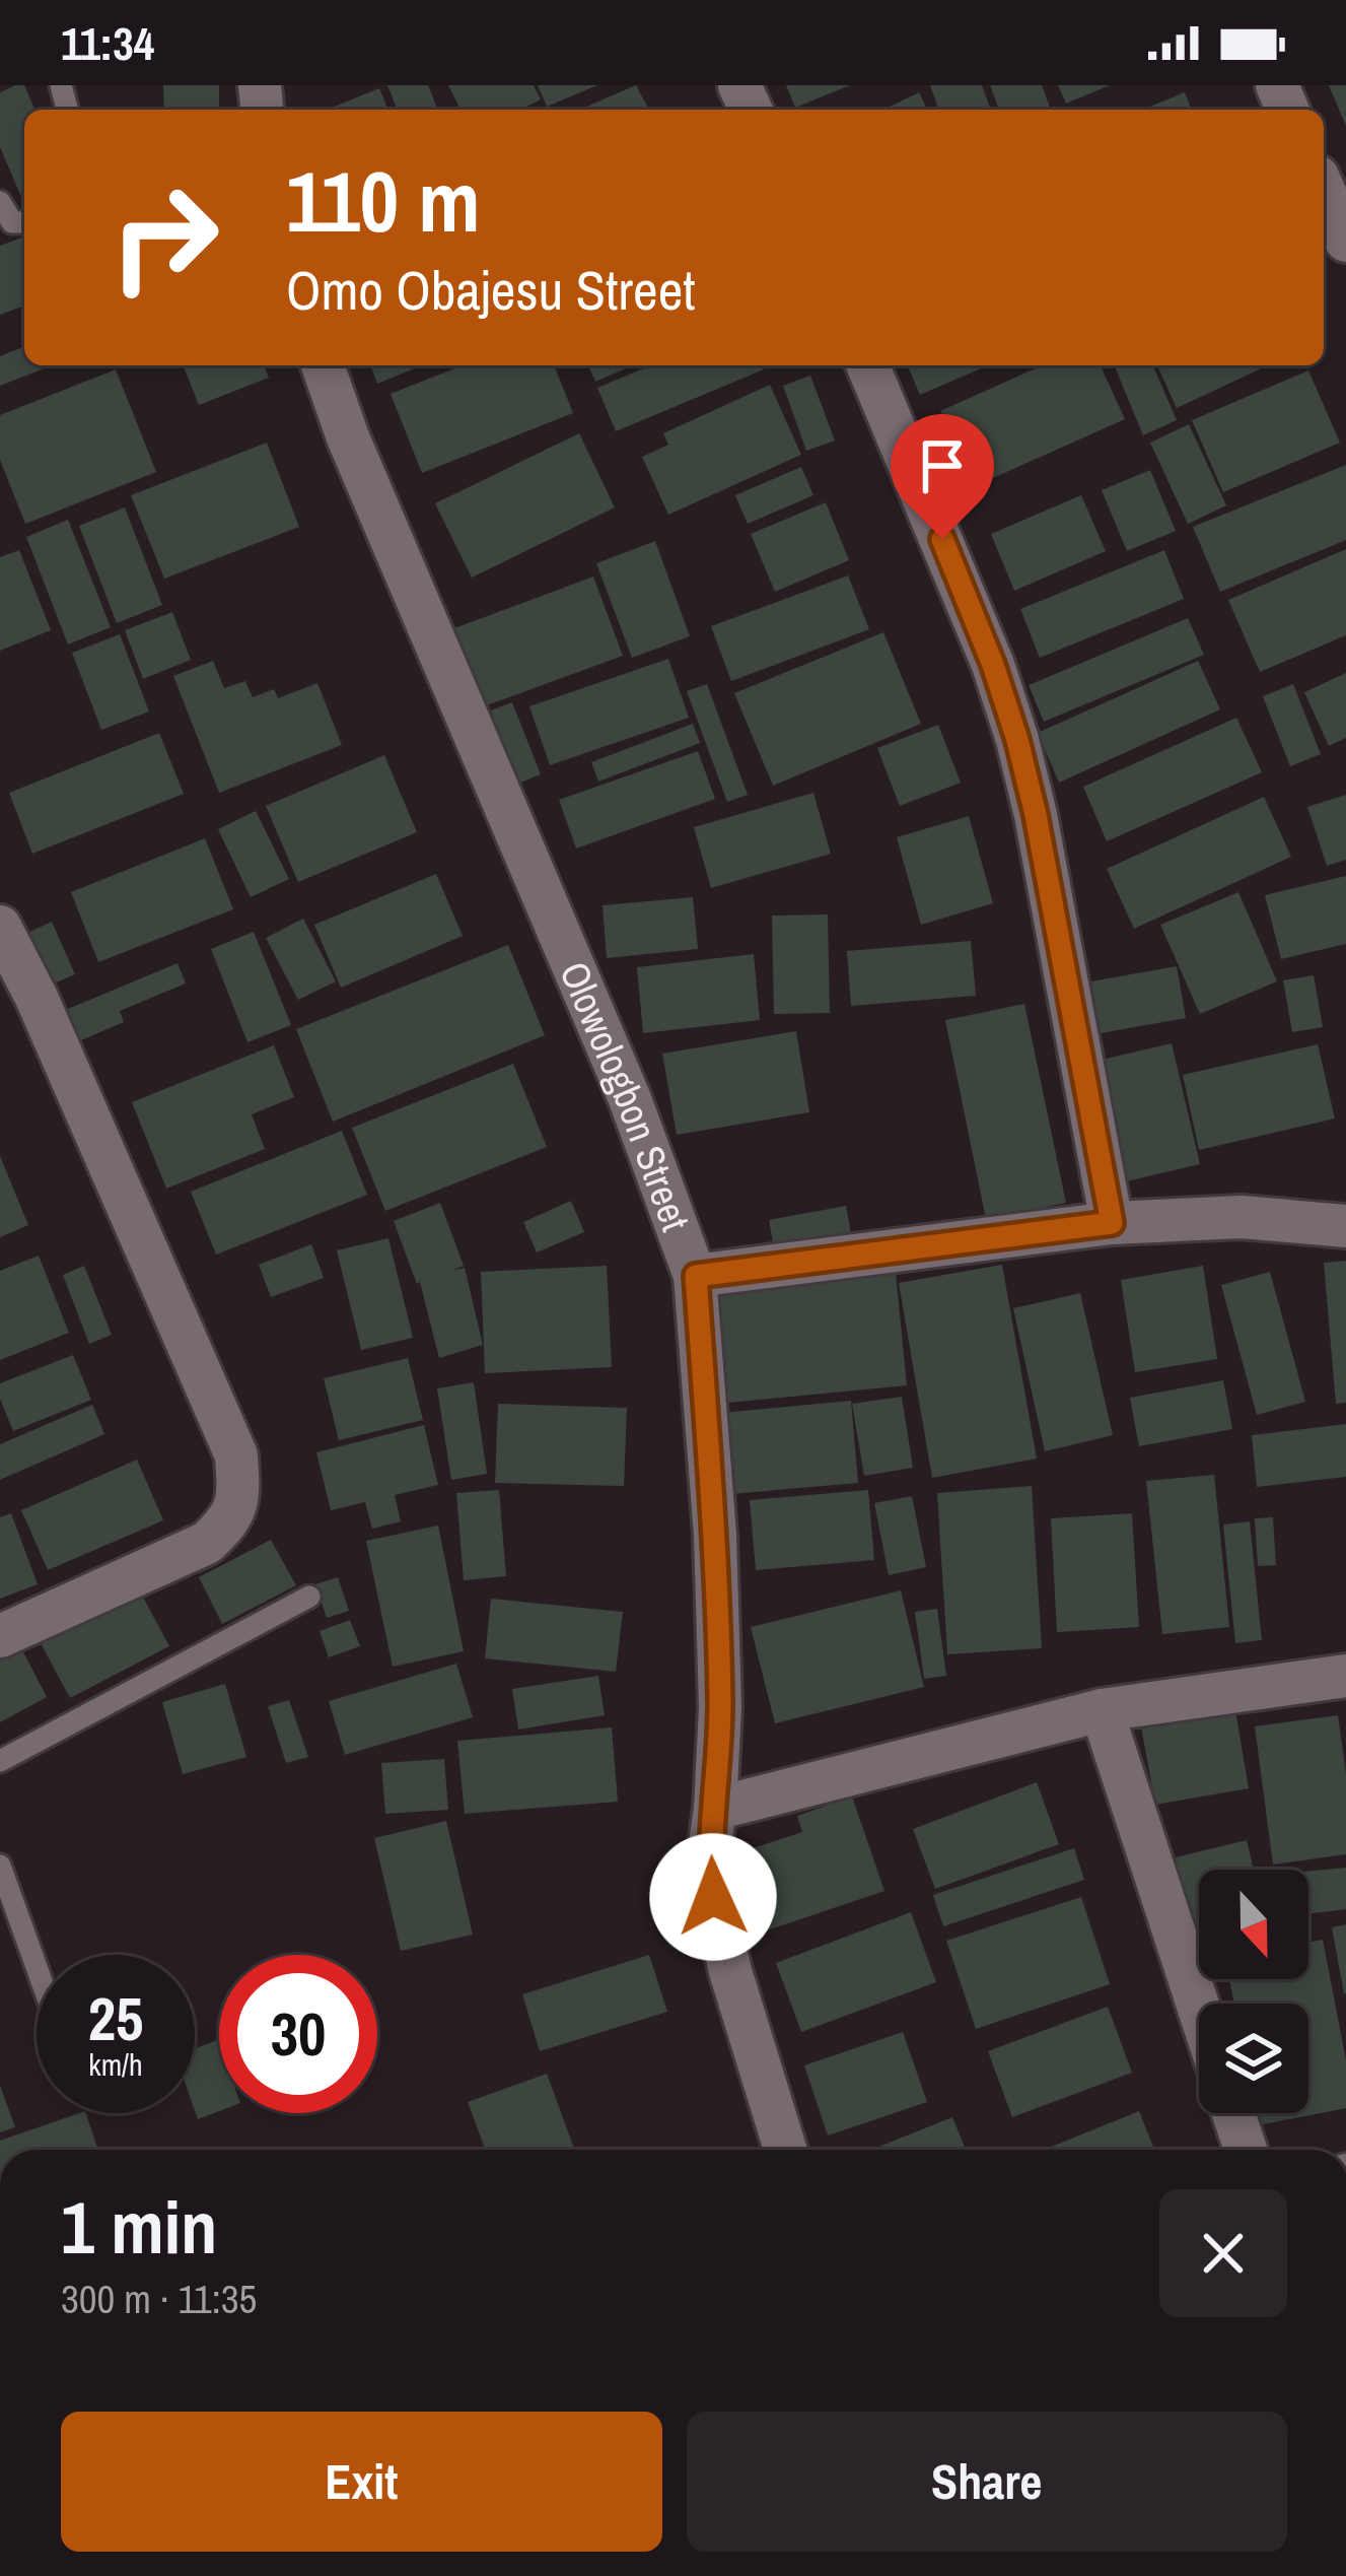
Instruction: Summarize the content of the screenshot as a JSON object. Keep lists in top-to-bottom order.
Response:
{
  "streets": {
    "street": ["Olowologbon Street"]
  },
  "north": "bottom",
  "page": {
    "status": "11:34",
    "turn": ["110 m", "Omo Obajesu Street"],
    "speed": "25 km/h",
    "limit": "30",
    "heading": ["1 min", "300 m · 11:35"],
    "buttons": ["Exit", "Share"]
  }
}
